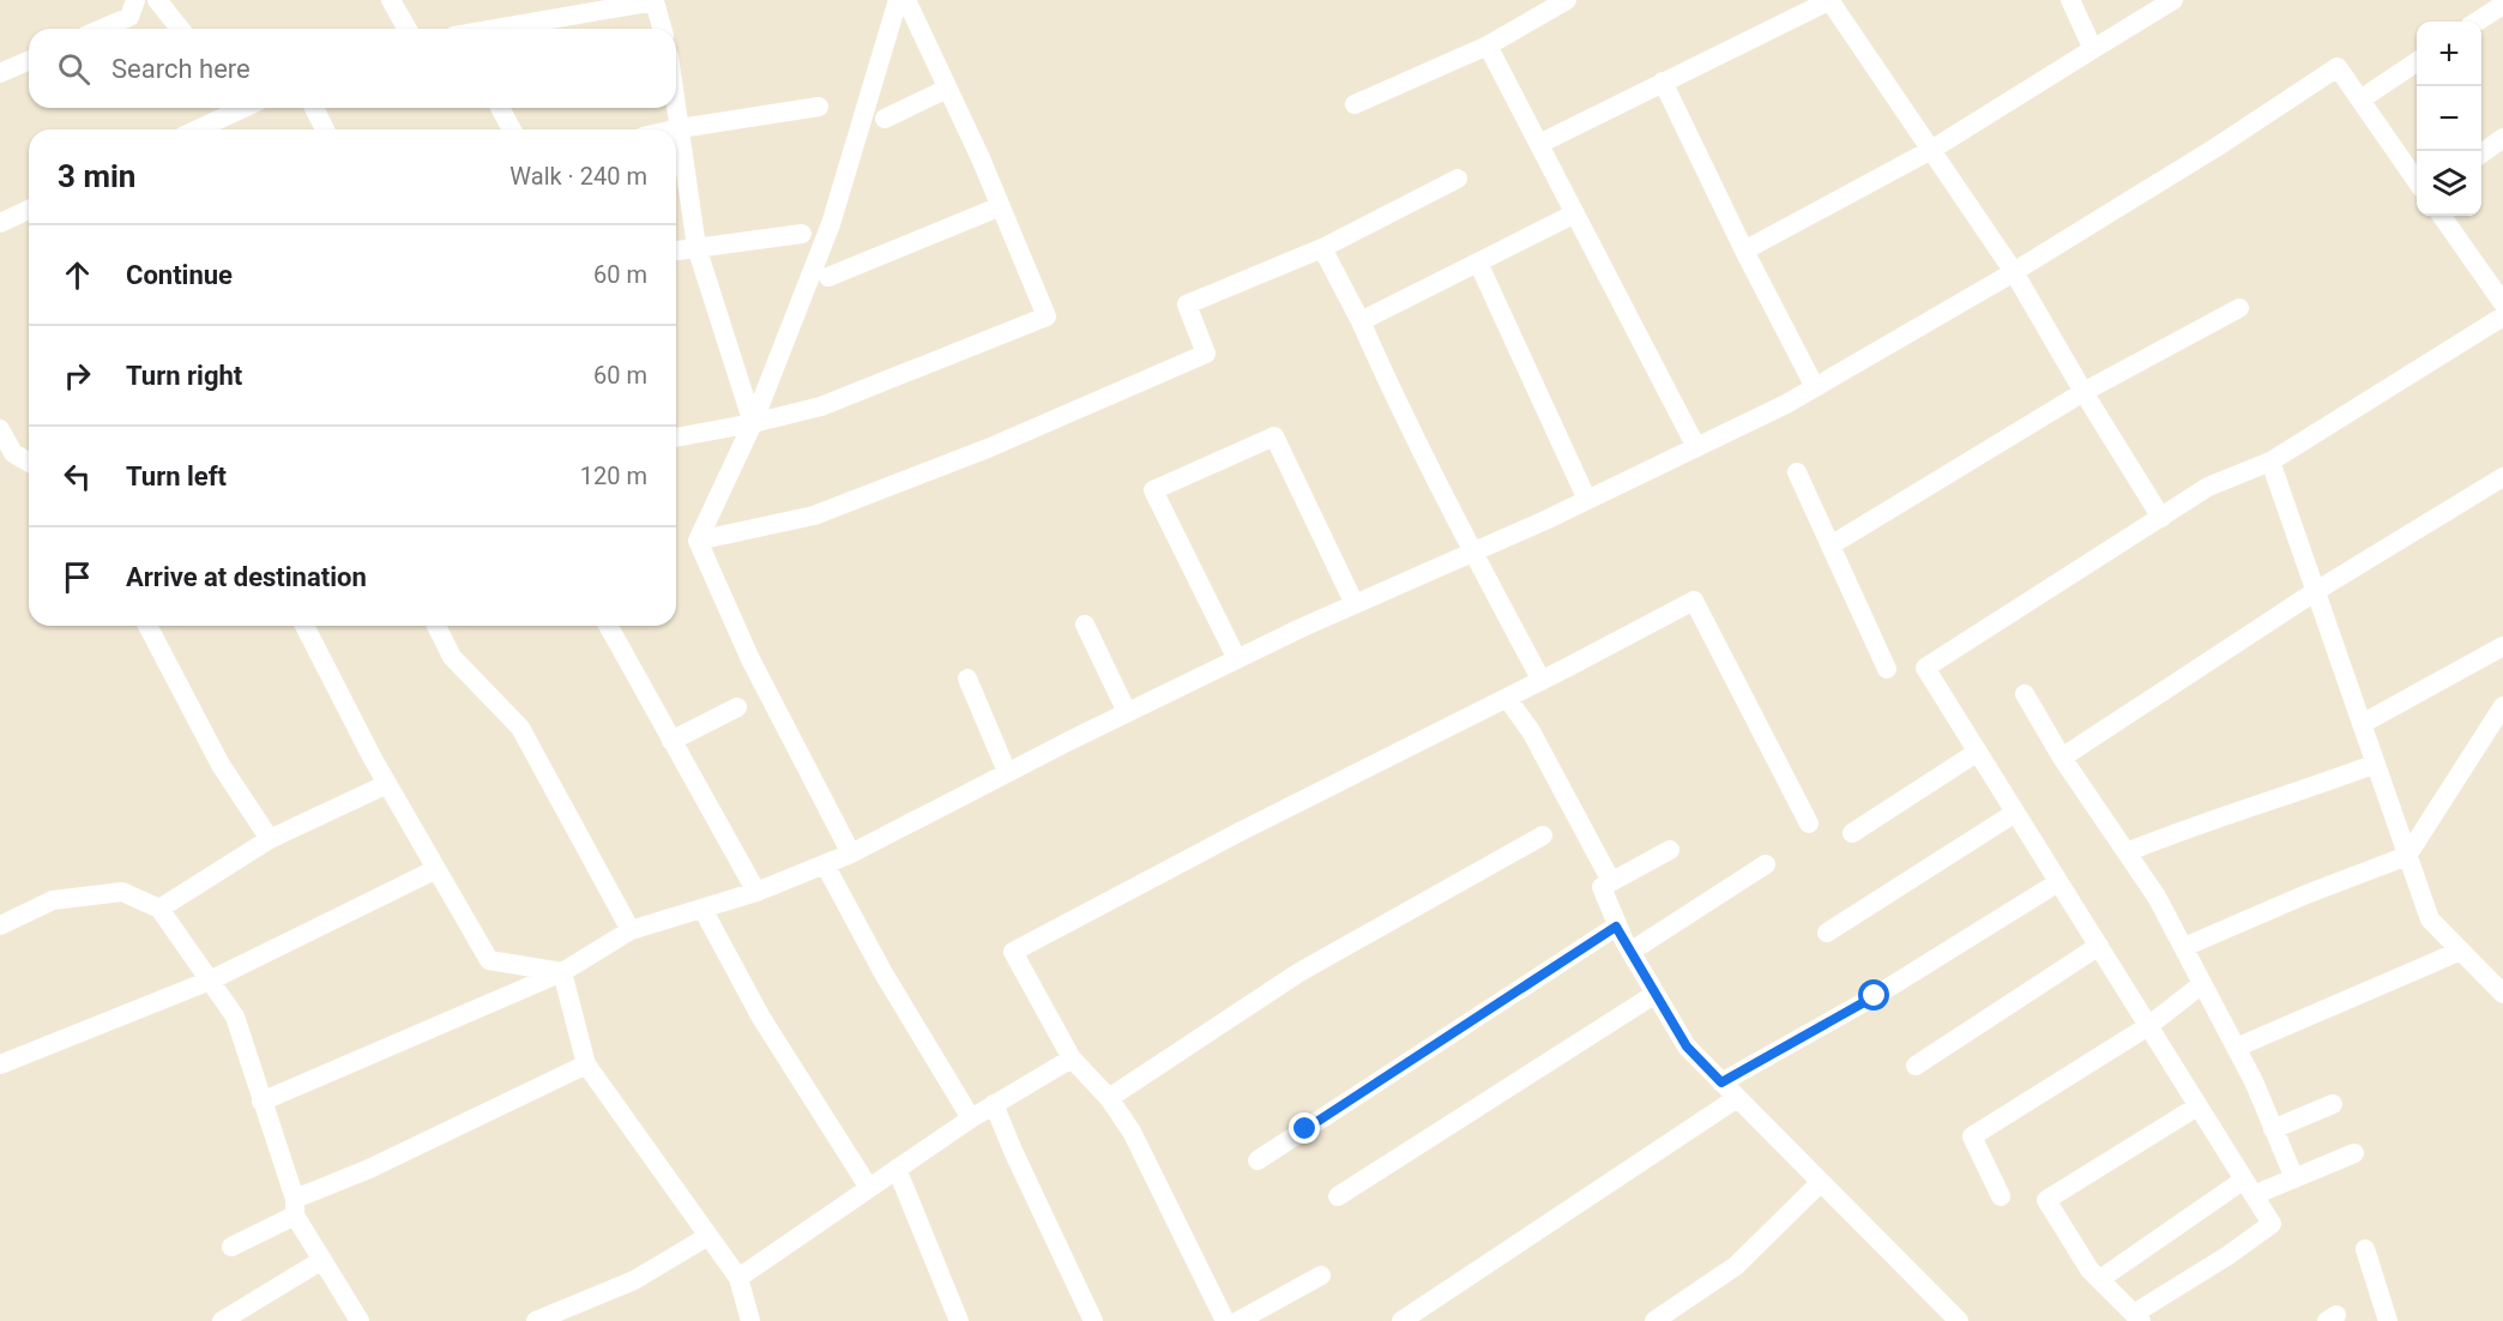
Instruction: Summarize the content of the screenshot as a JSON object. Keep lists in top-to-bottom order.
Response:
{
  "page": {
    "map_buttons": ["+", "−"],
    "search": "Search here",
    "heading": ["3 min", "Walk · 240 m"],
    "list": [
      ["Continue", "60 m"],
      ["Turn right", "60 m"],
      ["Turn left", "120 m"],
      "Arrive at destination"
    ]
  }
}
